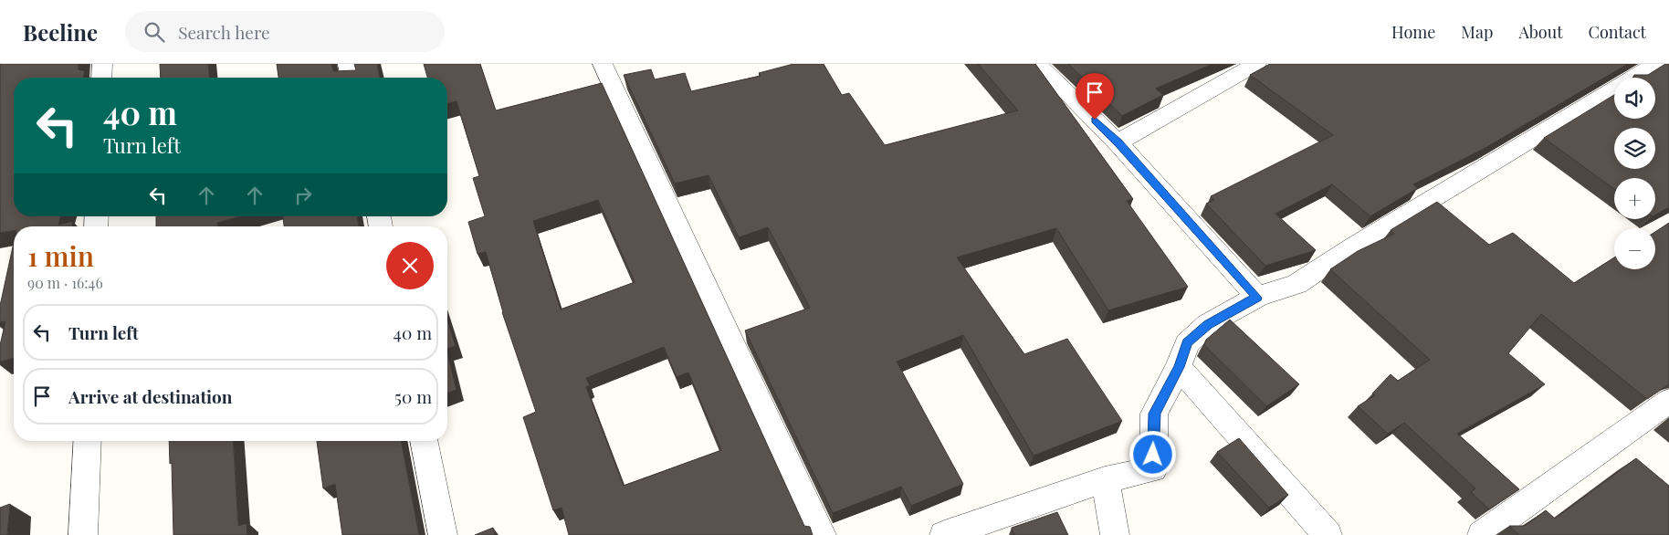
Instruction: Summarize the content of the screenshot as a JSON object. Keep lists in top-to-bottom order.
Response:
{
  "page": {
    "header": "Beeline",
    "search": "Search here",
    "nav": [
      "Home",
      "Map",
      "About",
      "Contact"
    ],
    "map_buttons": ["+", "−"],
    "turn": ["40 m", "Turn left"],
    "heading": ["1 min", "90 m · 16:46"],
    "list": [
      {
        "name": "Turn left",
        "value": "40 m"
      },
      {
        "name": "Arrive at destination",
        "value": "50 m"
      }
    ]
  }
}
